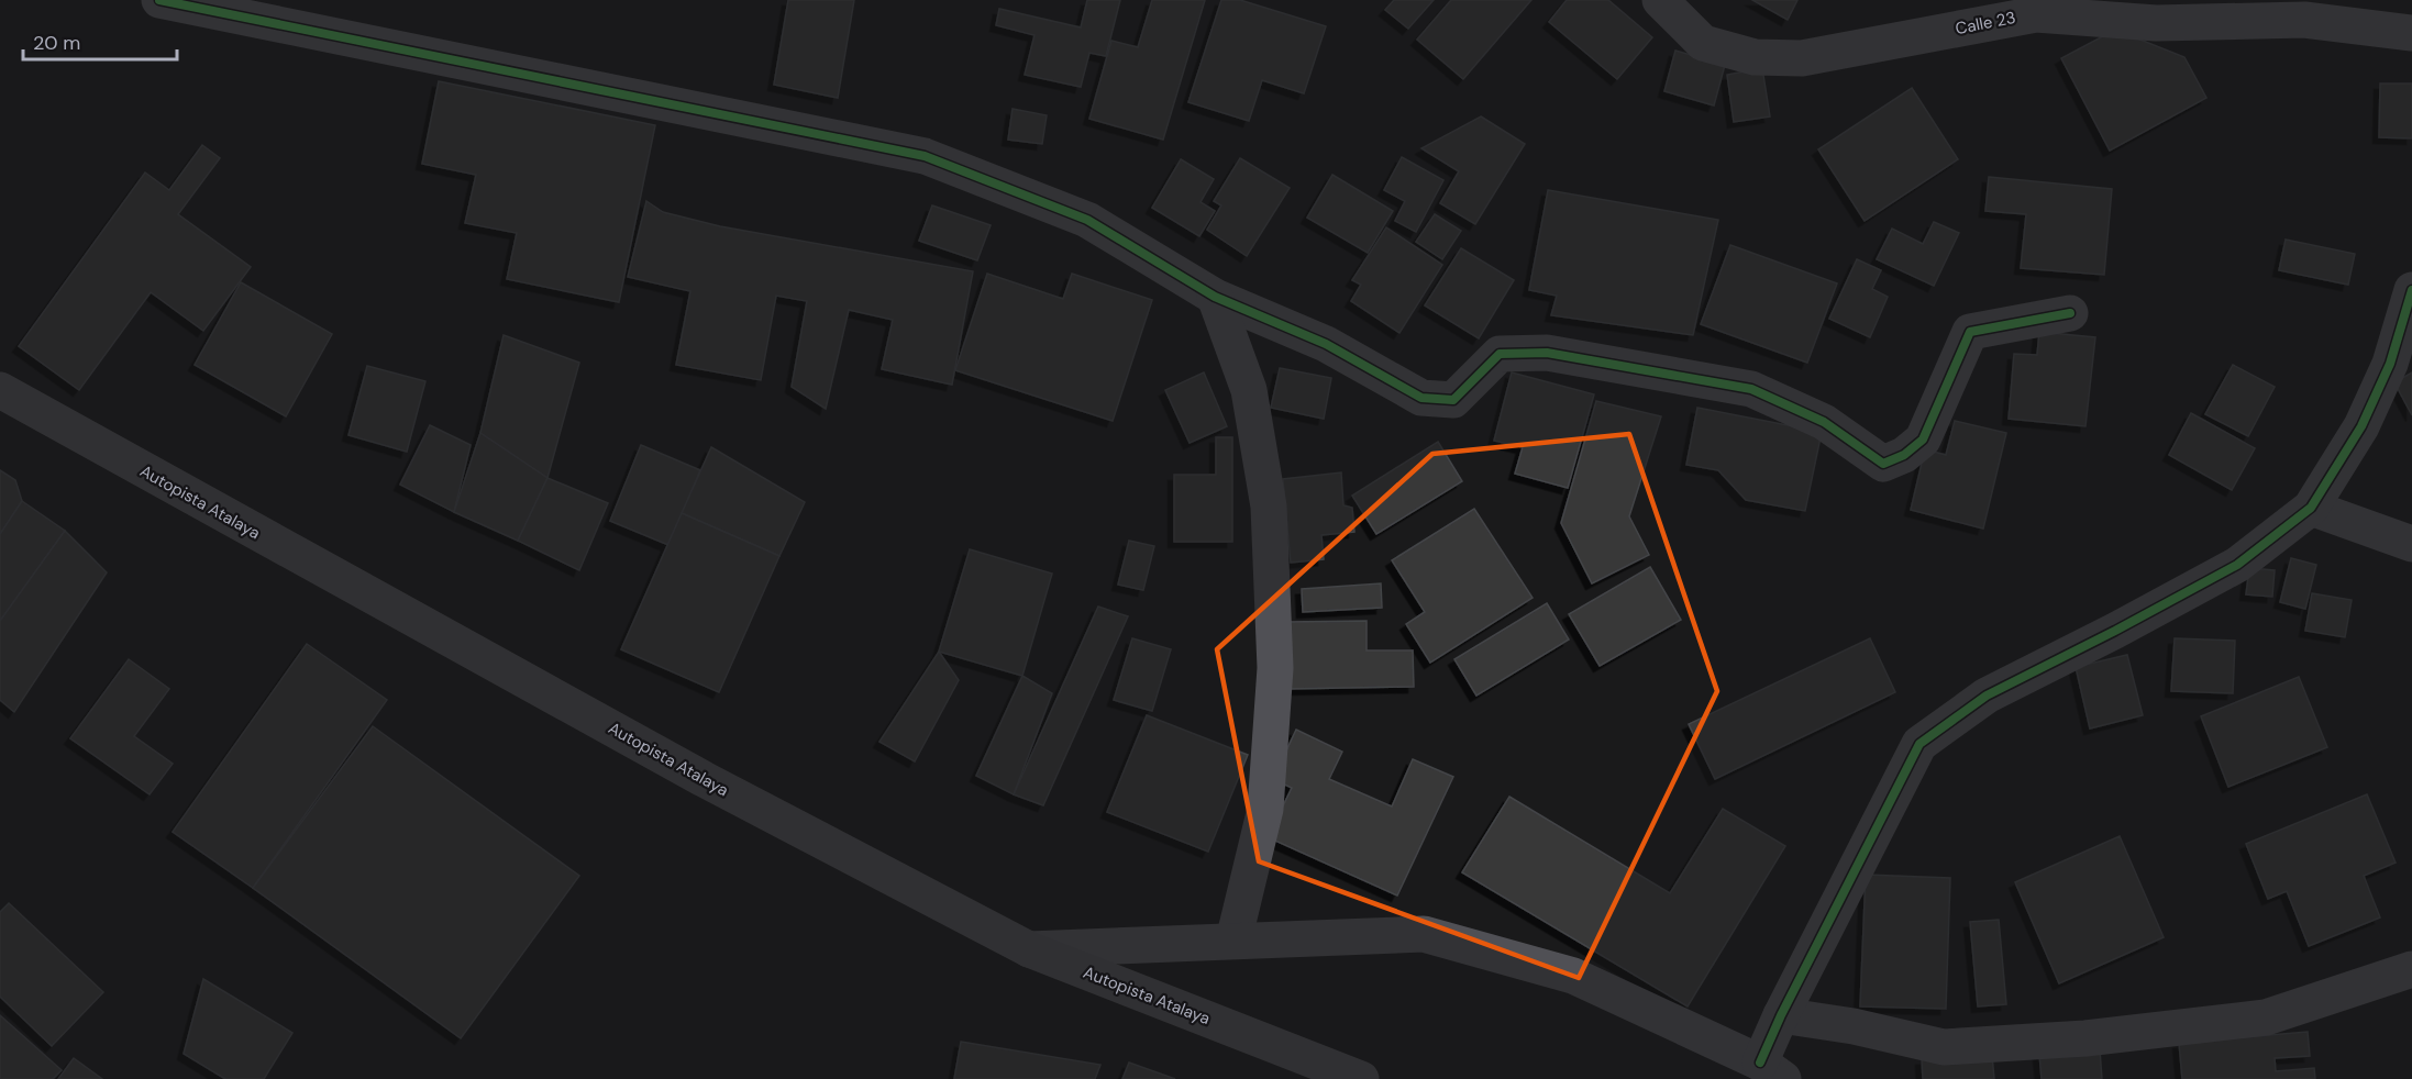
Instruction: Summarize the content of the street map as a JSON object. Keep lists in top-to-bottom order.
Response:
{
  "streets": {
    "main road": ["Autopista Atalaya"],
    "street": ["Calle 23"]
  },
  "scale_bar": "20 m"
}
